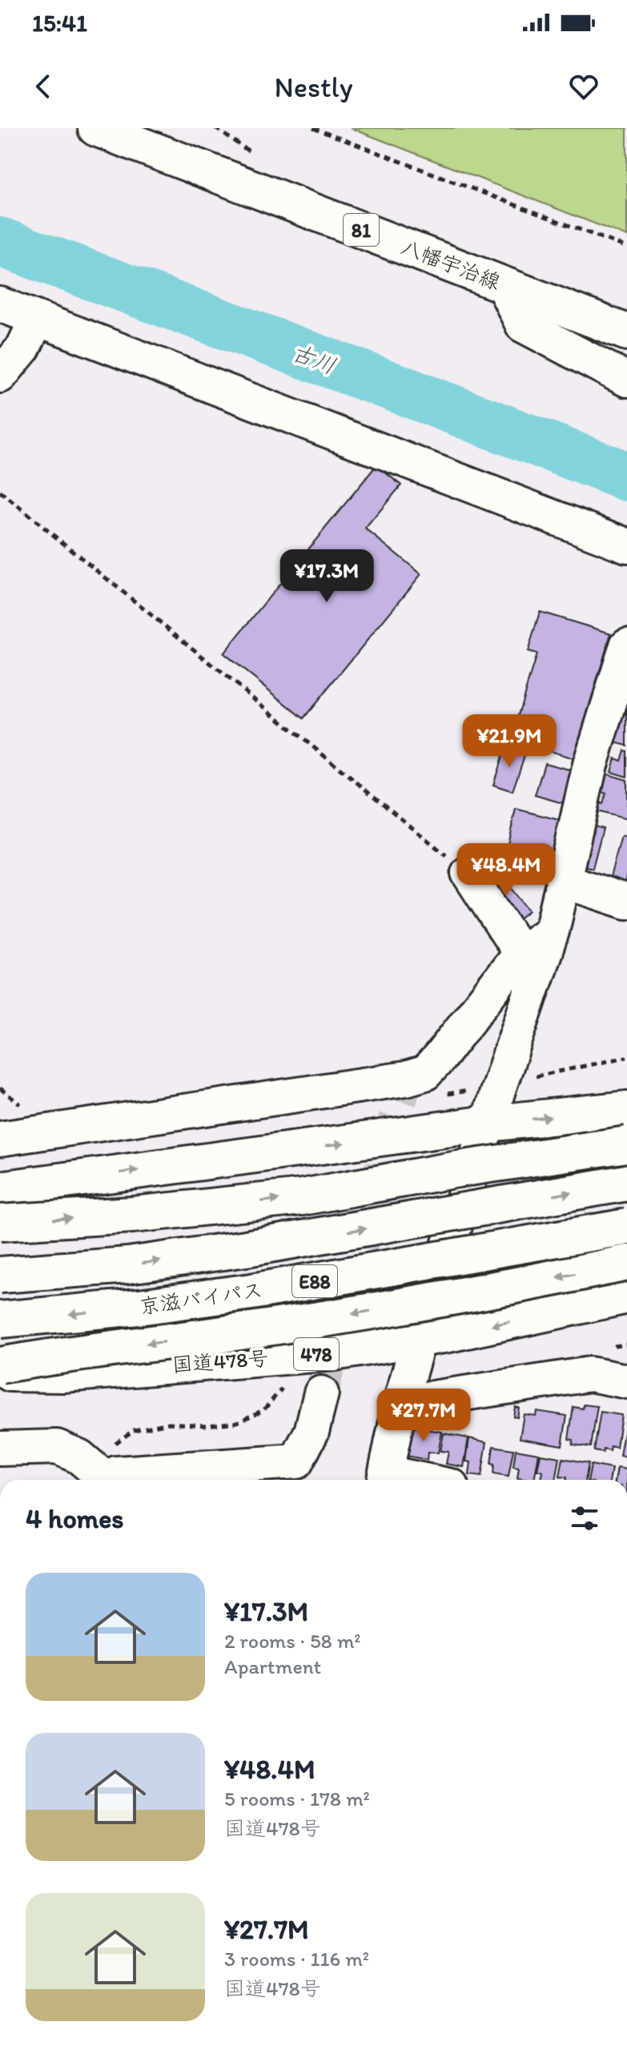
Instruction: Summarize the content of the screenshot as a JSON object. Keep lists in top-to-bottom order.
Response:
{
  "streets": {
    "main road": [
      "81",
      "八幡宇治線",
      "E88",
      "京滋バイパス",
      "478",
      "国道478号"
    ]
  },
  "water": ["古川"],
  "page": {
    "status": "15:41",
    "header": "Nestly",
    "price": [
      "¥17.3M",
      "¥21.9M",
      "¥48.4M",
      "¥27.7M"
    ],
    "heading": "4 homes",
    "list": [
      {
        "name": "¥17.3M",
        "note": "2 rooms · 58 m² · Apartment"
      },
      {
        "name": "¥48.4M",
        "note": "5 rooms · 178 m² · 国道478号"
      },
      {
        "name": "¥27.7M",
        "note": "3 rooms · 116 m² · 国道478号"
      }
    ]
  }
}
